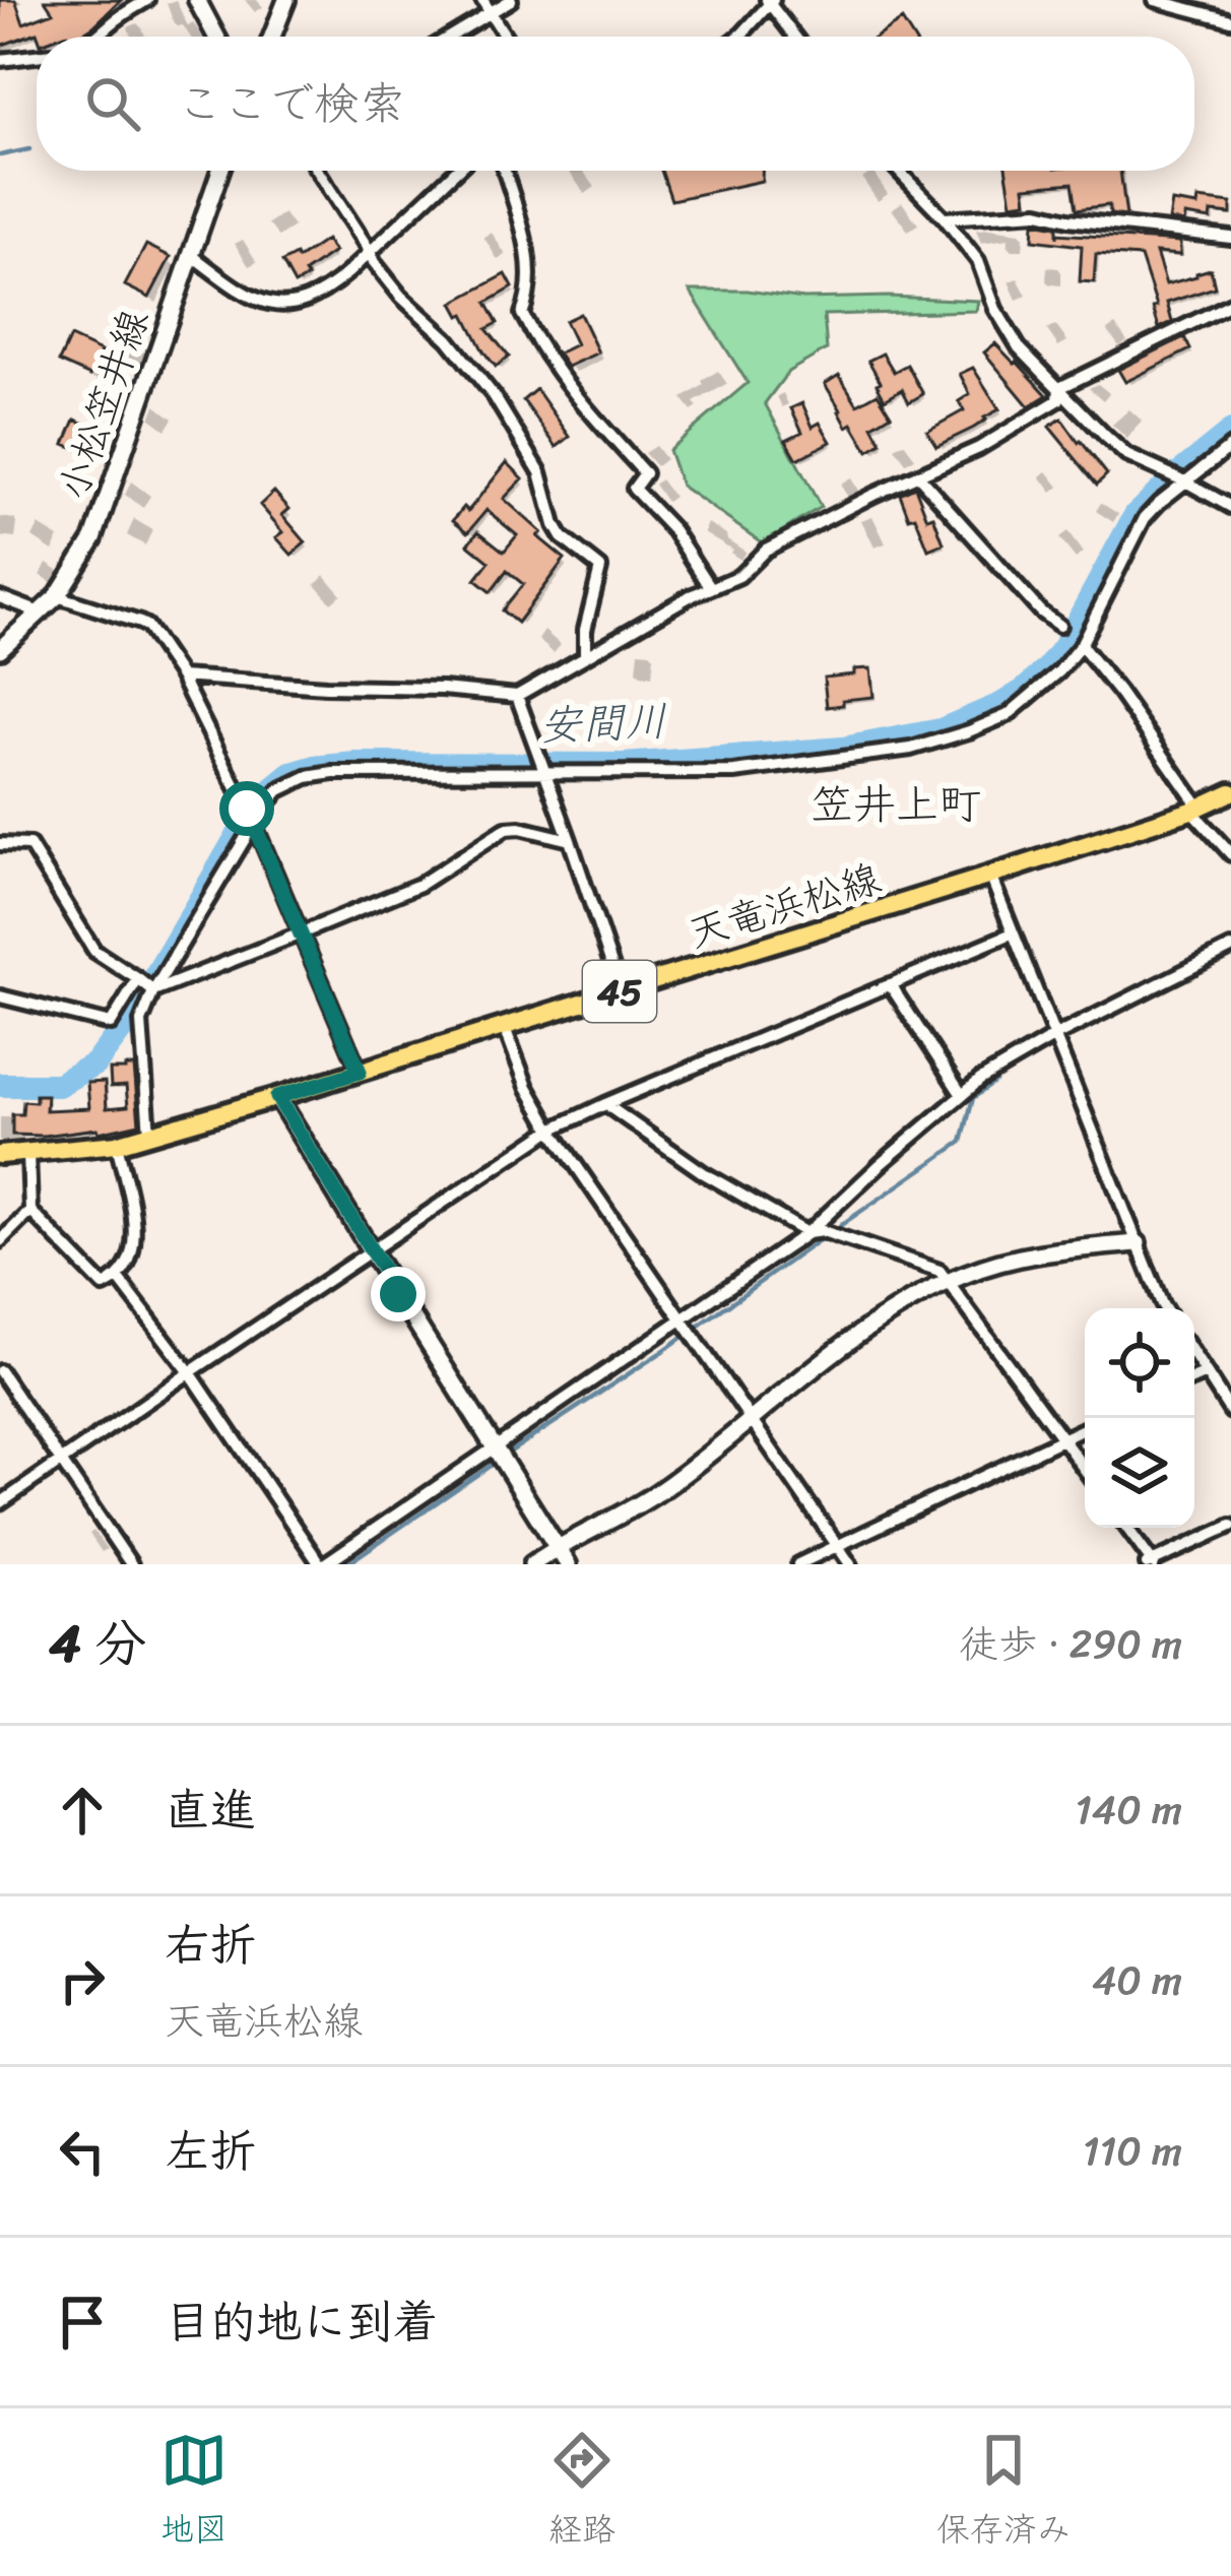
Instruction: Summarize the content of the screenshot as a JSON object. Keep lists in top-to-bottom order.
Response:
{
  "streets": {
    "main road": ["天竜浜松線", "45"],
    "street": ["小松笠井線"]
  },
  "districts": ["笠井上町"],
  "water": ["安間川"],
  "page": {
    "search": "ここで検索",
    "heading": ["4 分", "徒歩 · 290 m"],
    "list": [
      ["直進", "140 m"],
      ["右折", "天竜浜松線", "40 m"],
      ["左折", "110 m"],
      "目的地に到着"
    ],
    "nav": ["地図", "経路", "保存済み"]
  }
}
